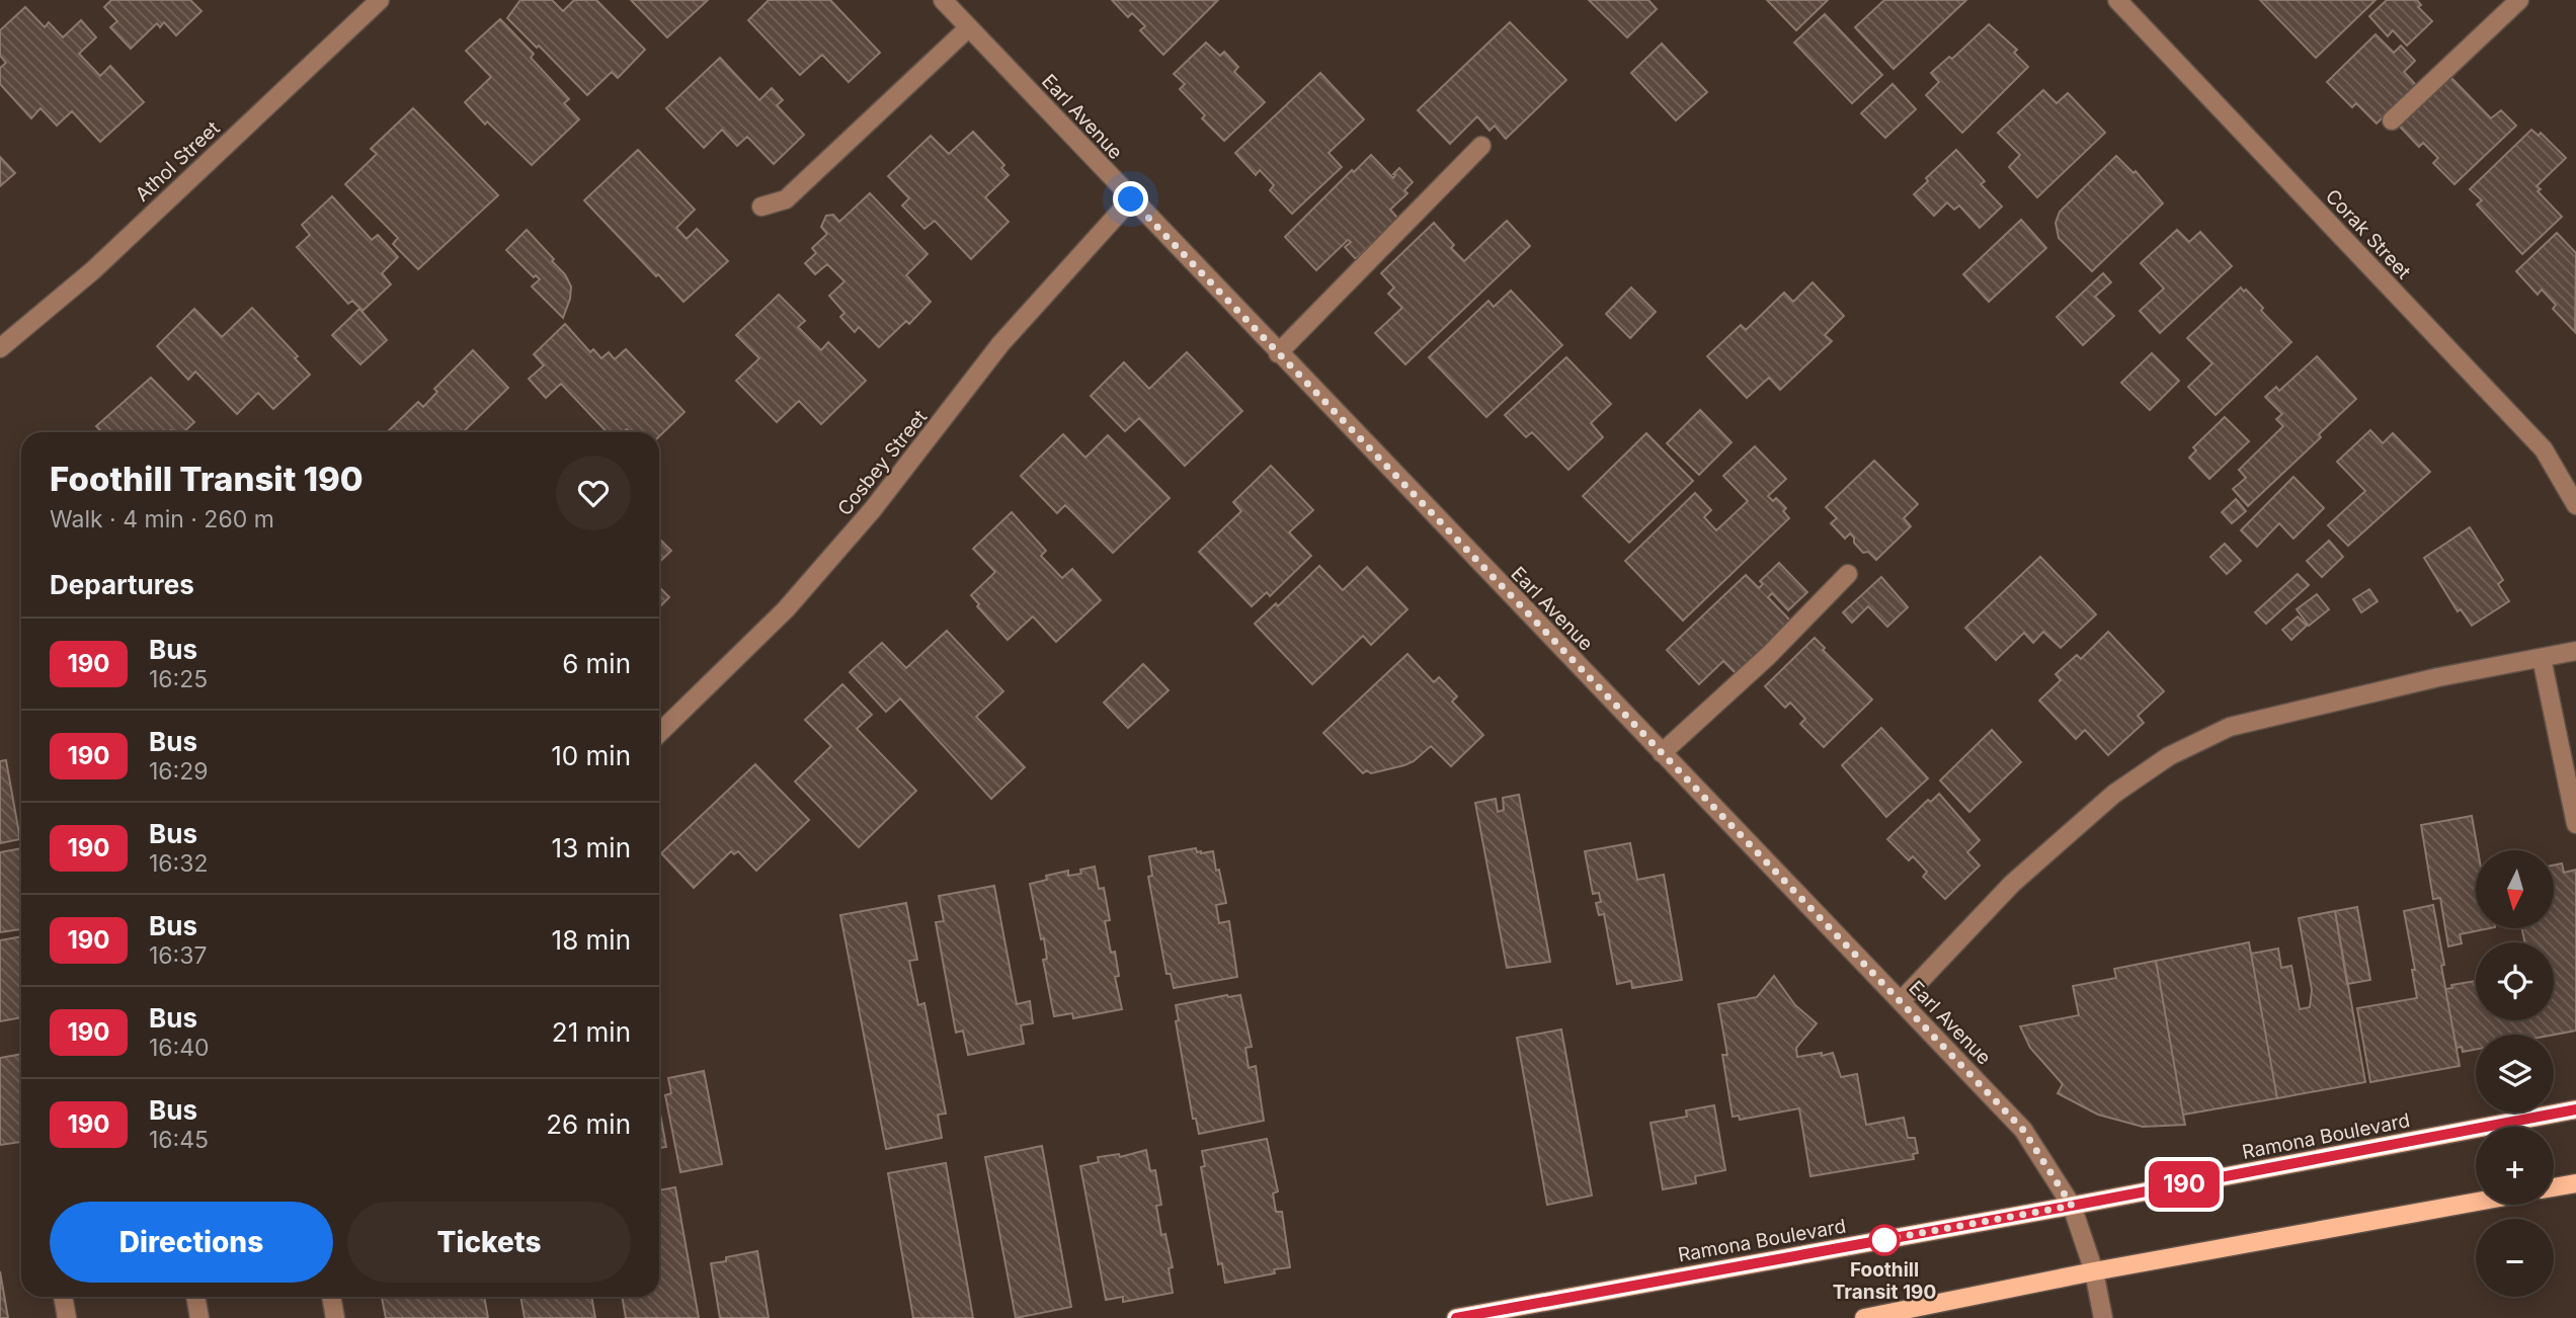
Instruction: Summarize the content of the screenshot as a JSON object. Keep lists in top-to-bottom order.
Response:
{
  "streets": {
    "main road": ["Ramona Boulevard"],
    "street": [
      "Earl Avenue",
      "Athol Street",
      "Corak Street",
      "Cosbey Street"
    ]
  },
  "crossings": [
    ["Earl Avenue", "Cosbey Street"],
    ["Earl Avenue", "Ramona Boulevard"]
  ],
  "places": ["Foothill Transit 190"],
  "lines": ["bus line 190"],
  "north": "bottom",
  "page": {
    "on_map": "190",
    "heading": [
      ["Foothill Transit 190", "Walk · 4 min · 260 m"],
      "Departures"
    ],
    "list": [
      {
        "mark": "190",
        "name": "Bus",
        "note": "16:25",
        "value": "6 min"
      },
      {
        "mark": "190",
        "name": "Bus",
        "note": "16:29",
        "value": "10 min"
      },
      {
        "mark": "190",
        "name": "Bus",
        "note": "16:32",
        "value": "13 min"
      },
      {
        "mark": "190",
        "name": "Bus",
        "note": "16:37",
        "value": "18 min"
      },
      {
        "mark": "190",
        "name": "Bus",
        "note": "16:40",
        "value": "21 min"
      },
      {
        "mark": "190",
        "name": "Bus",
        "note": "16:45",
        "value": "26 min"
      }
    ],
    "map_buttons": ["+", "−"],
    "buttons": ["Directions", "Tickets"]
  }
}
